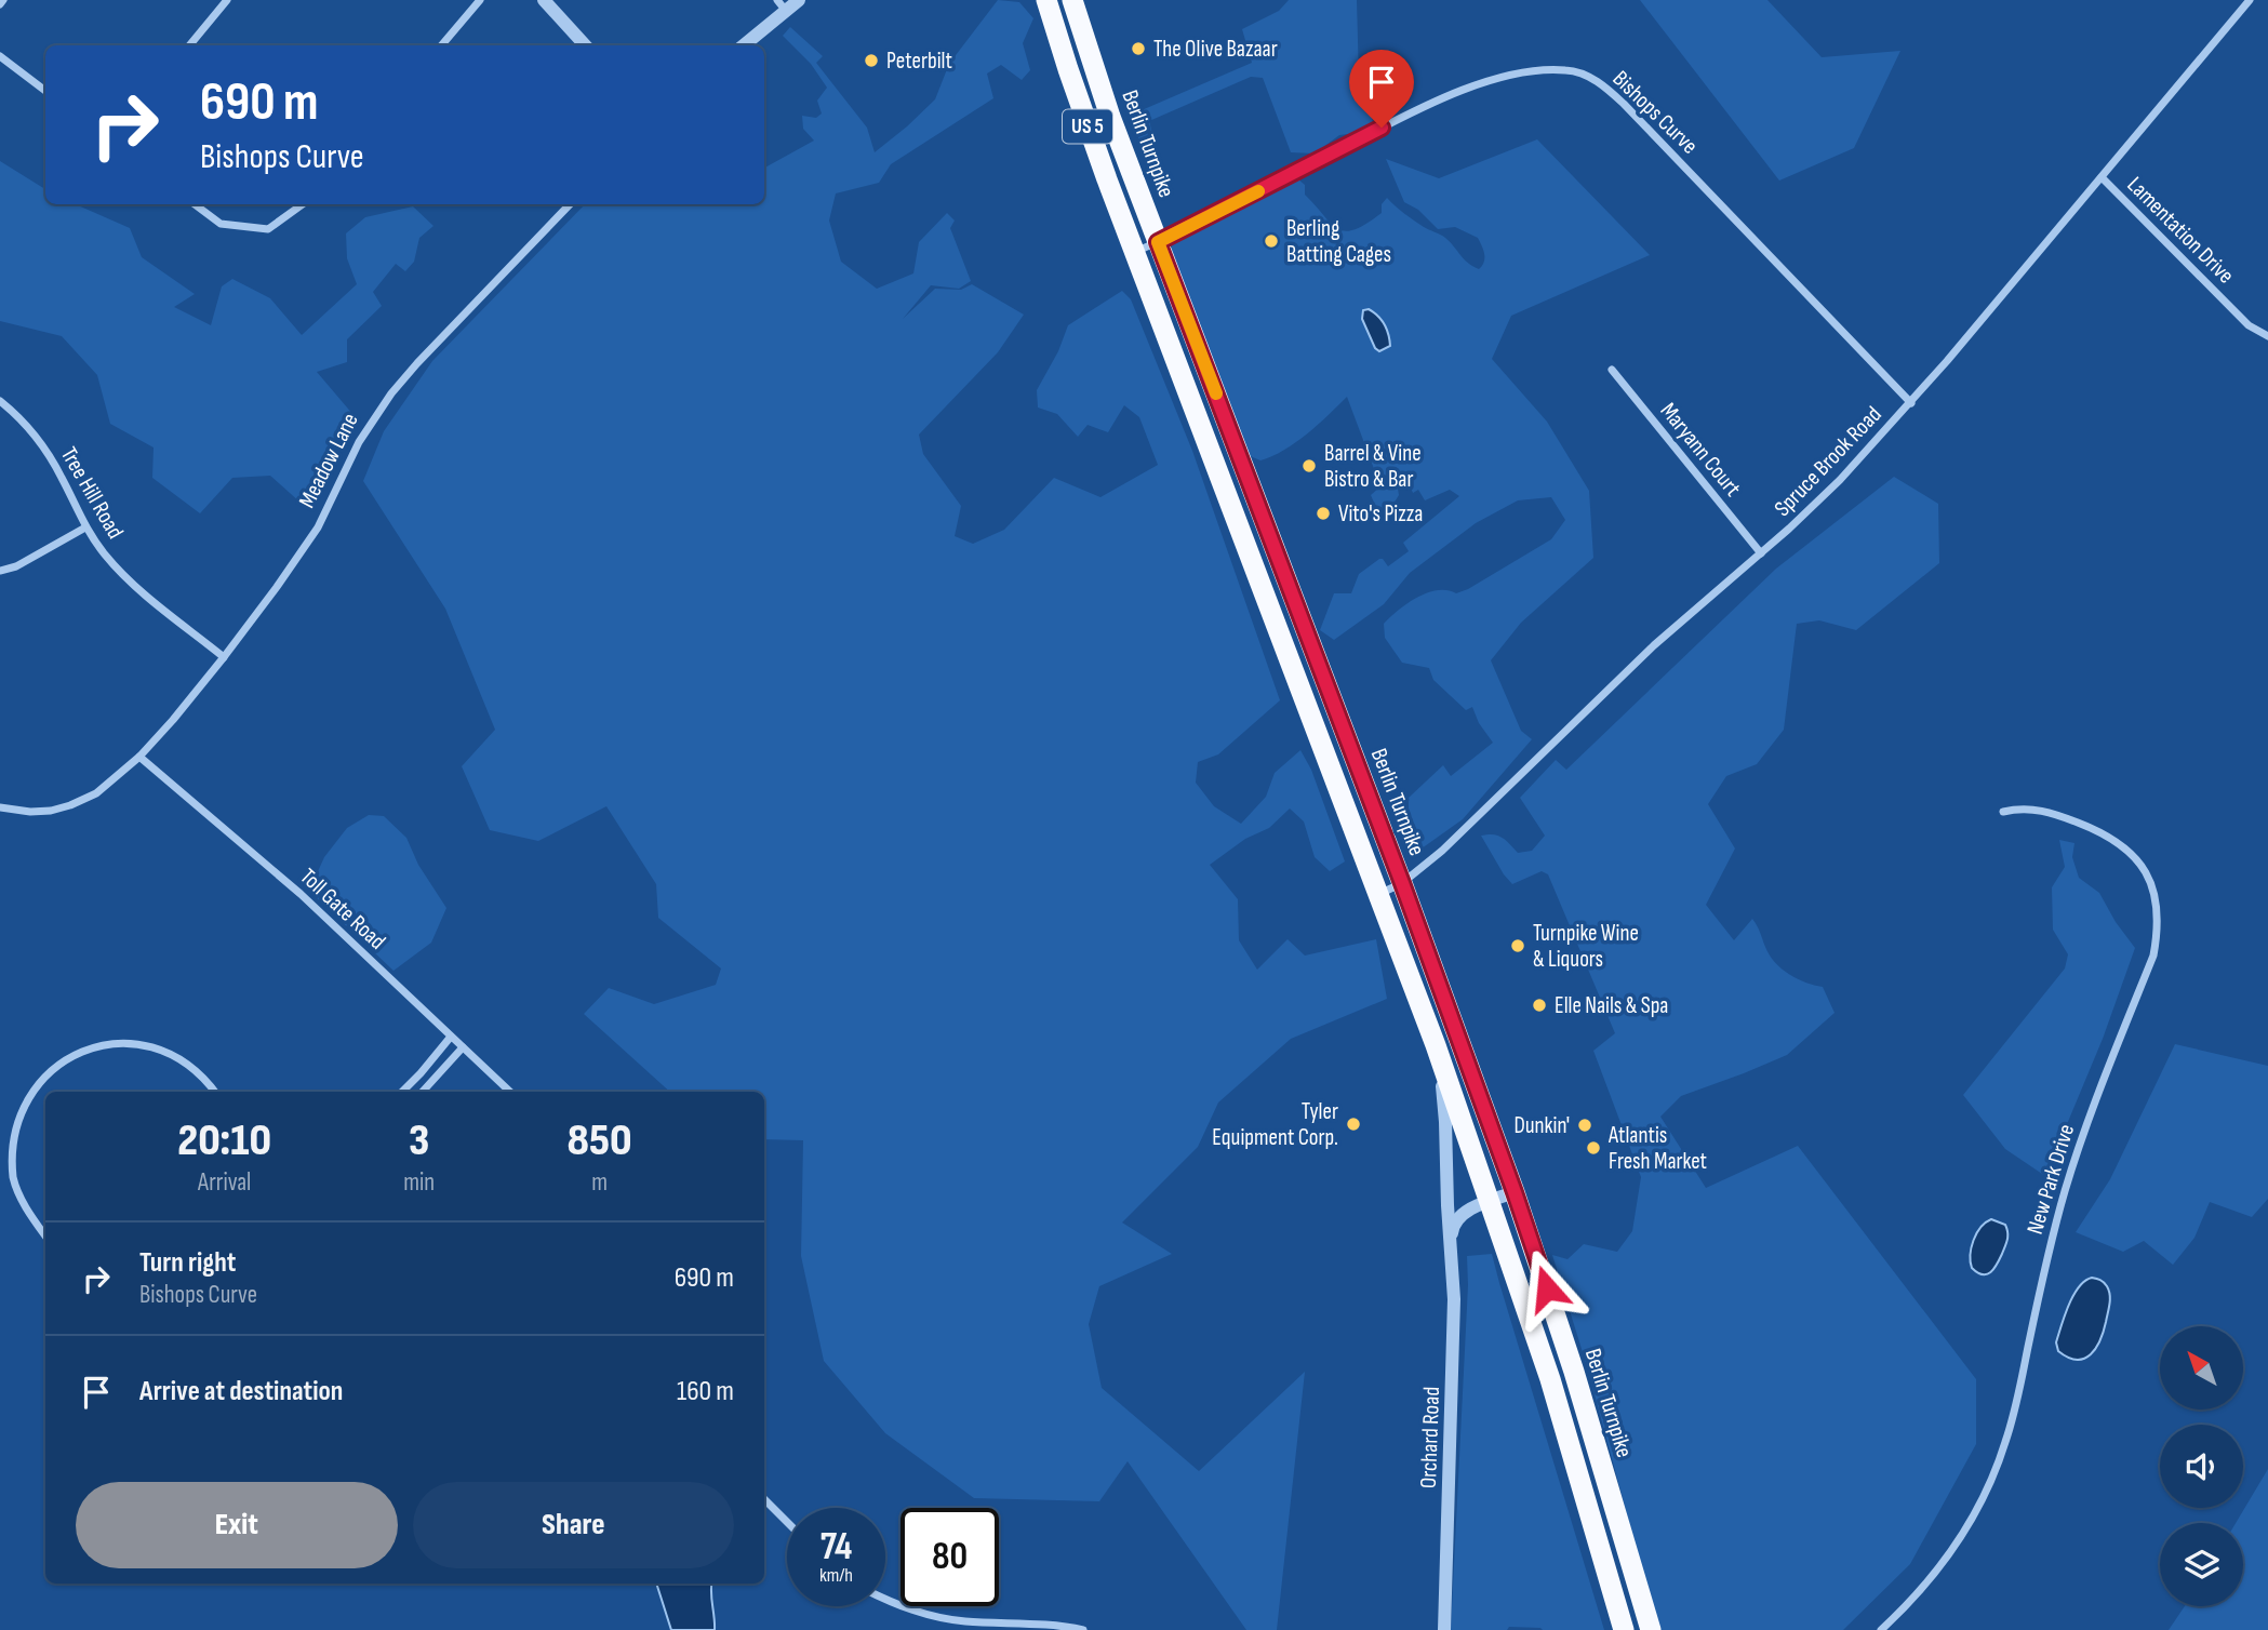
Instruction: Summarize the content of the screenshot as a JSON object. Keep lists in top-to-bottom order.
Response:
{
  "streets": {
    "highway": ["US 5", "Berlin Turnpike"],
    "street": [
      "Bishops Curve",
      "Lamentation Drive",
      "Maryann Court",
      "Meadow Lane",
      "Spruce Brook Road",
      "Tree Hill Road",
      "Toll Gate Road",
      "New Park Drive",
      "Orchard Road"
    ]
  },
  "crossings": [
    ["Bishops Curve", "US 5"],
    ["Bishops Curve", "Berlin Turnpike"],
    ["Bishops Curve", "Spruce Brook Road"],
    ["US 5", "Spruce Brook Road"],
    ["US 5", "Orchard Road"],
    ["Berlin Turnpike", "Spruce Brook Road"],
    ["Berlin Turnpike", "Orchard Road"],
    ["Lamentation Drive", "Spruce Brook Road"],
    ["Maryann Court", "Spruce Brook Road"],
    ["Meadow Lane", "Tree Hill Road"],
    ["Meadow Lane", "Toll Gate Road"]
  ],
  "places": [
    "The Olive Bazaar",
    "Peterbilt",
    "Berling Batting Cages",
    "Barrel & Vine Bistro & Bar",
    "Vito's Pizza",
    "Turnpike Wine & Liquors",
    "Elle Nails & Spa",
    "Tyler Equipment Corp.",
    "Dunkin'",
    "Atlantis Fresh Market"
  ],
  "north": "top left",
  "page": {
    "turn": ["690 m", "Bishops Curve"],
    "eta": [
      "20:10",
      "Arrival",
      "3",
      "min",
      "850",
      "m"
    ],
    "list": [
      {
        "name": "Turn right",
        "note": "Bishops Curve",
        "value": "690 m"
      },
      {
        "name": "Arrive at destination",
        "value": "160 m"
      }
    ],
    "buttons": ["Exit", "Share"],
    "speed": "74 km/h",
    "limit": "80"
  }
}
